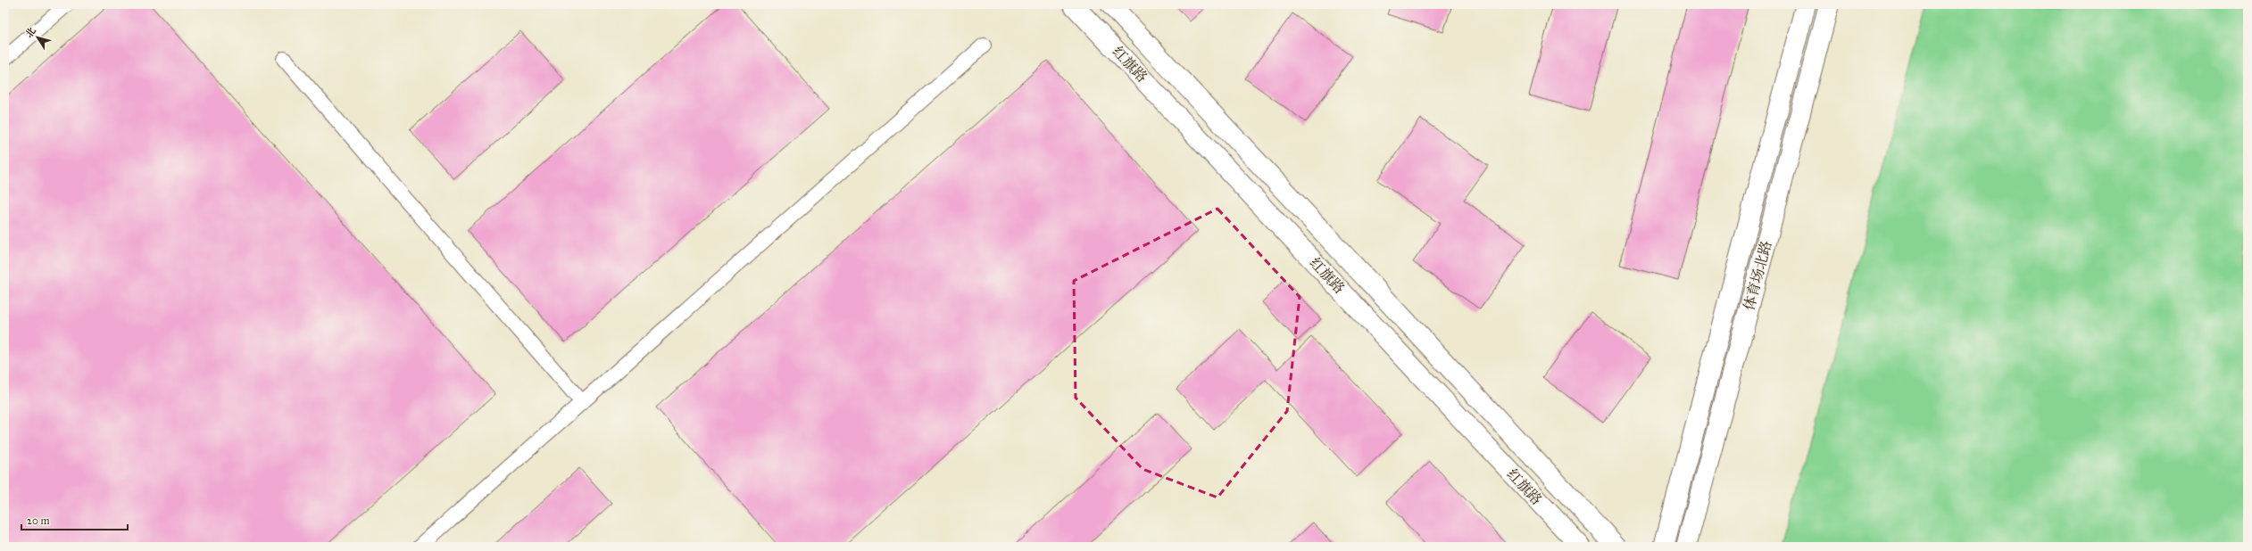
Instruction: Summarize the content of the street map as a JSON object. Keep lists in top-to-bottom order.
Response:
{
  "streets": {
    "main road": ["红旗路", "体育场北路"]
  },
  "scale_bar": "20 m",
  "north": "top left"
}
